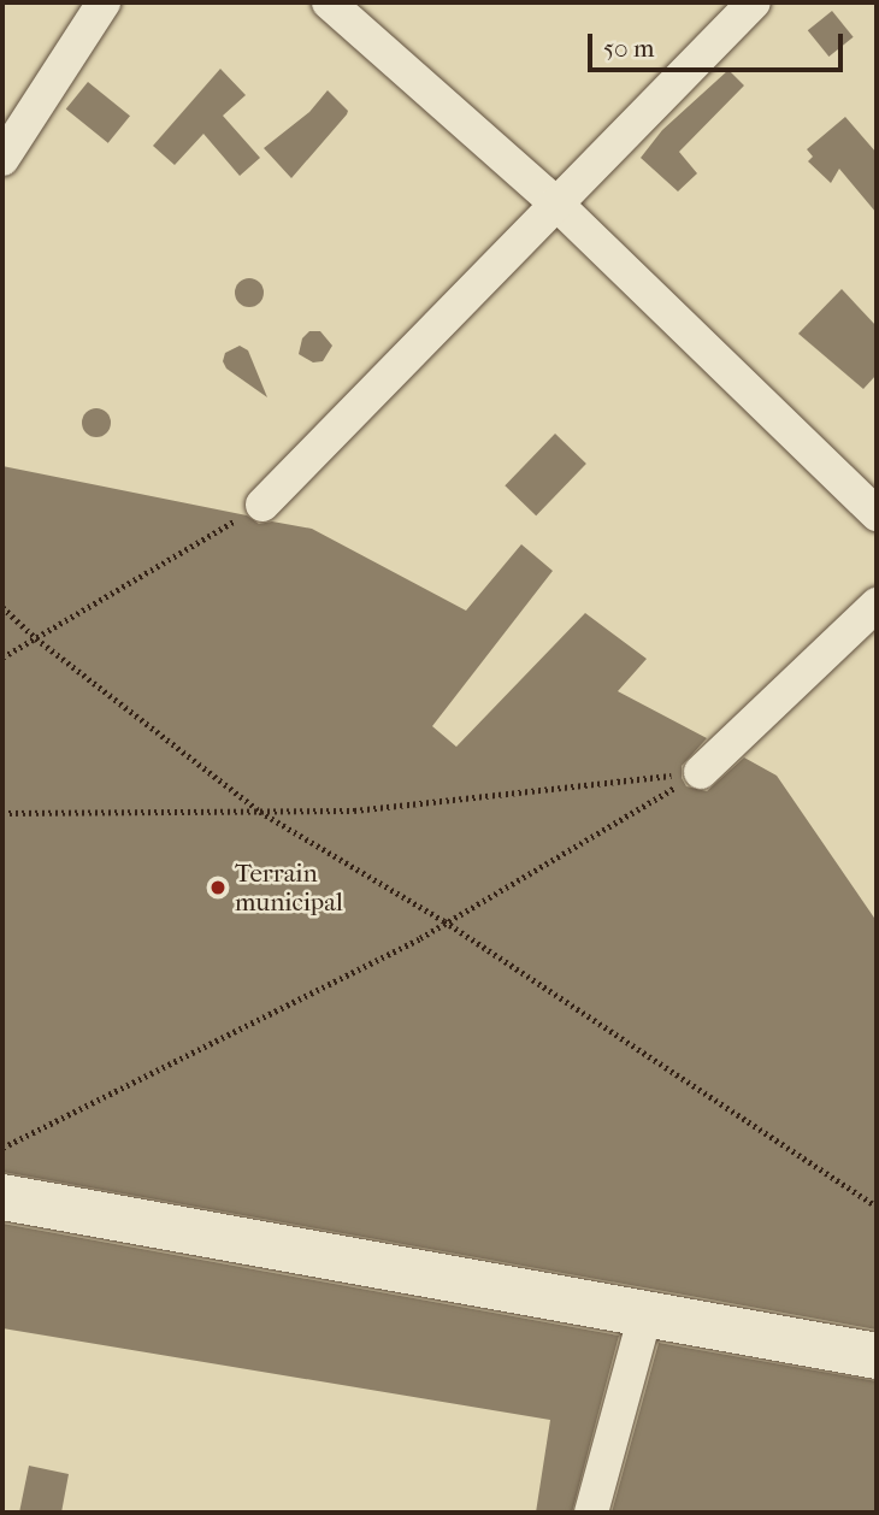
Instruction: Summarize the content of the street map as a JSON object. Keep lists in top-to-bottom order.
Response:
{
  "places": ["Terrain municipal"],
  "scale_bar": "50 m"
}
